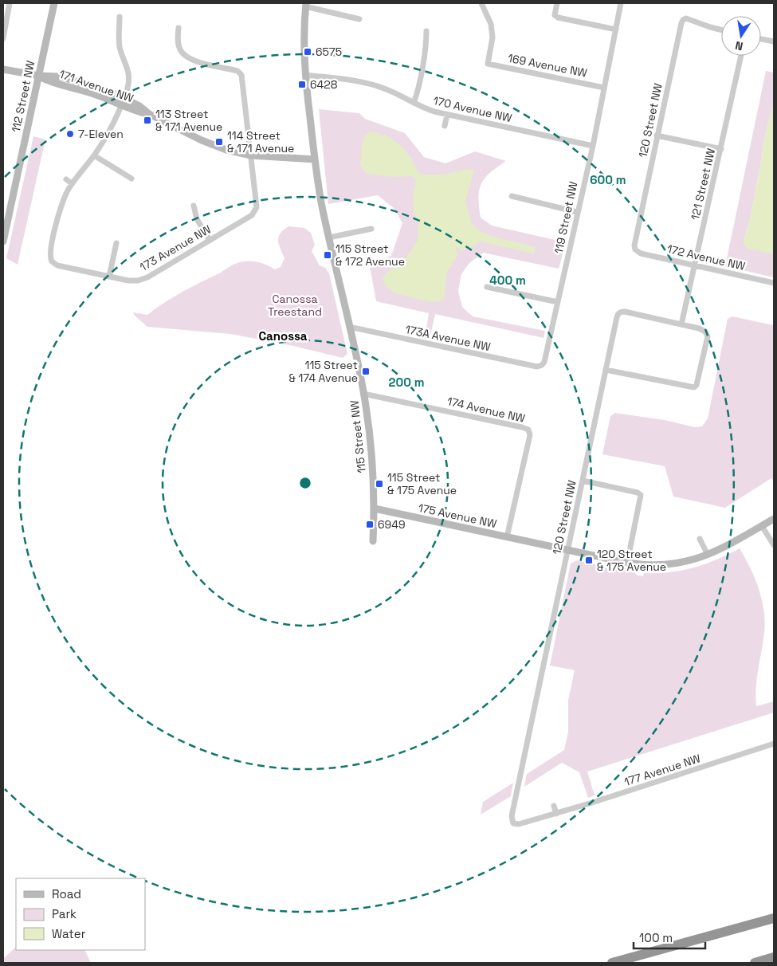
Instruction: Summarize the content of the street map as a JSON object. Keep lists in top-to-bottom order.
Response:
{
  "streets": {
    "street": [
      "169 Avenue NW",
      "171 Avenue NW",
      "112 Street NW",
      "170 Avenue NW",
      "120 Street NW",
      "121 Street NW",
      "119 Street NW",
      "173 Avenue NW",
      "172 Avenue NW",
      "173A Avenue NW",
      "174 Avenue NW",
      "115 Street NW",
      "175 Avenue NW",
      "177 Avenue NW"
    ]
  },
  "crossings": [
    ["169 Avenue NW", "119 Street NW"],
    ["171 Avenue NW", "112 Street NW"],
    ["171 Avenue NW", "173 Avenue NW"],
    ["171 Avenue NW", "115 Street NW"],
    ["170 Avenue NW", "119 Street NW"],
    ["170 Avenue NW", "115 Street NW"],
    ["120 Street NW", "121 Street NW"],
    ["120 Street NW", "172 Avenue NW"],
    ["120 Street NW", "175 Avenue NW"],
    ["120 Street NW", "177 Avenue NW"],
    ["121 Street NW", "172 Avenue NW"],
    ["119 Street NW", "173A Avenue NW"],
    ["173A Avenue NW", "115 Street NW"],
    ["174 Avenue NW", "115 Street NW"],
    ["174 Avenue NW", "175 Avenue NW"],
    ["115 Street NW", "175 Avenue NW"]
  ],
  "districts": ["Canossa"],
  "parks": ["Canossa Treestand"],
  "places": {
    "transit": [
      "6575",
      "6428",
      "113 Street & 171 Avenue",
      "114 Street & 171 Avenue",
      "115 Street & 172 Avenue",
      "115 Street & 174 Avenue",
      "115 Street & 175 Avenue",
      "6949",
      "120 Street & 175 Avenue"
    ],
    "other": ["7-Eleven"]
  },
  "legend": ["Road", "Park", "Water"],
  "scale_bar": "100 m",
  "north": "bottom",
  "rings": ["600 m", "400 m", "200 m"]
}
